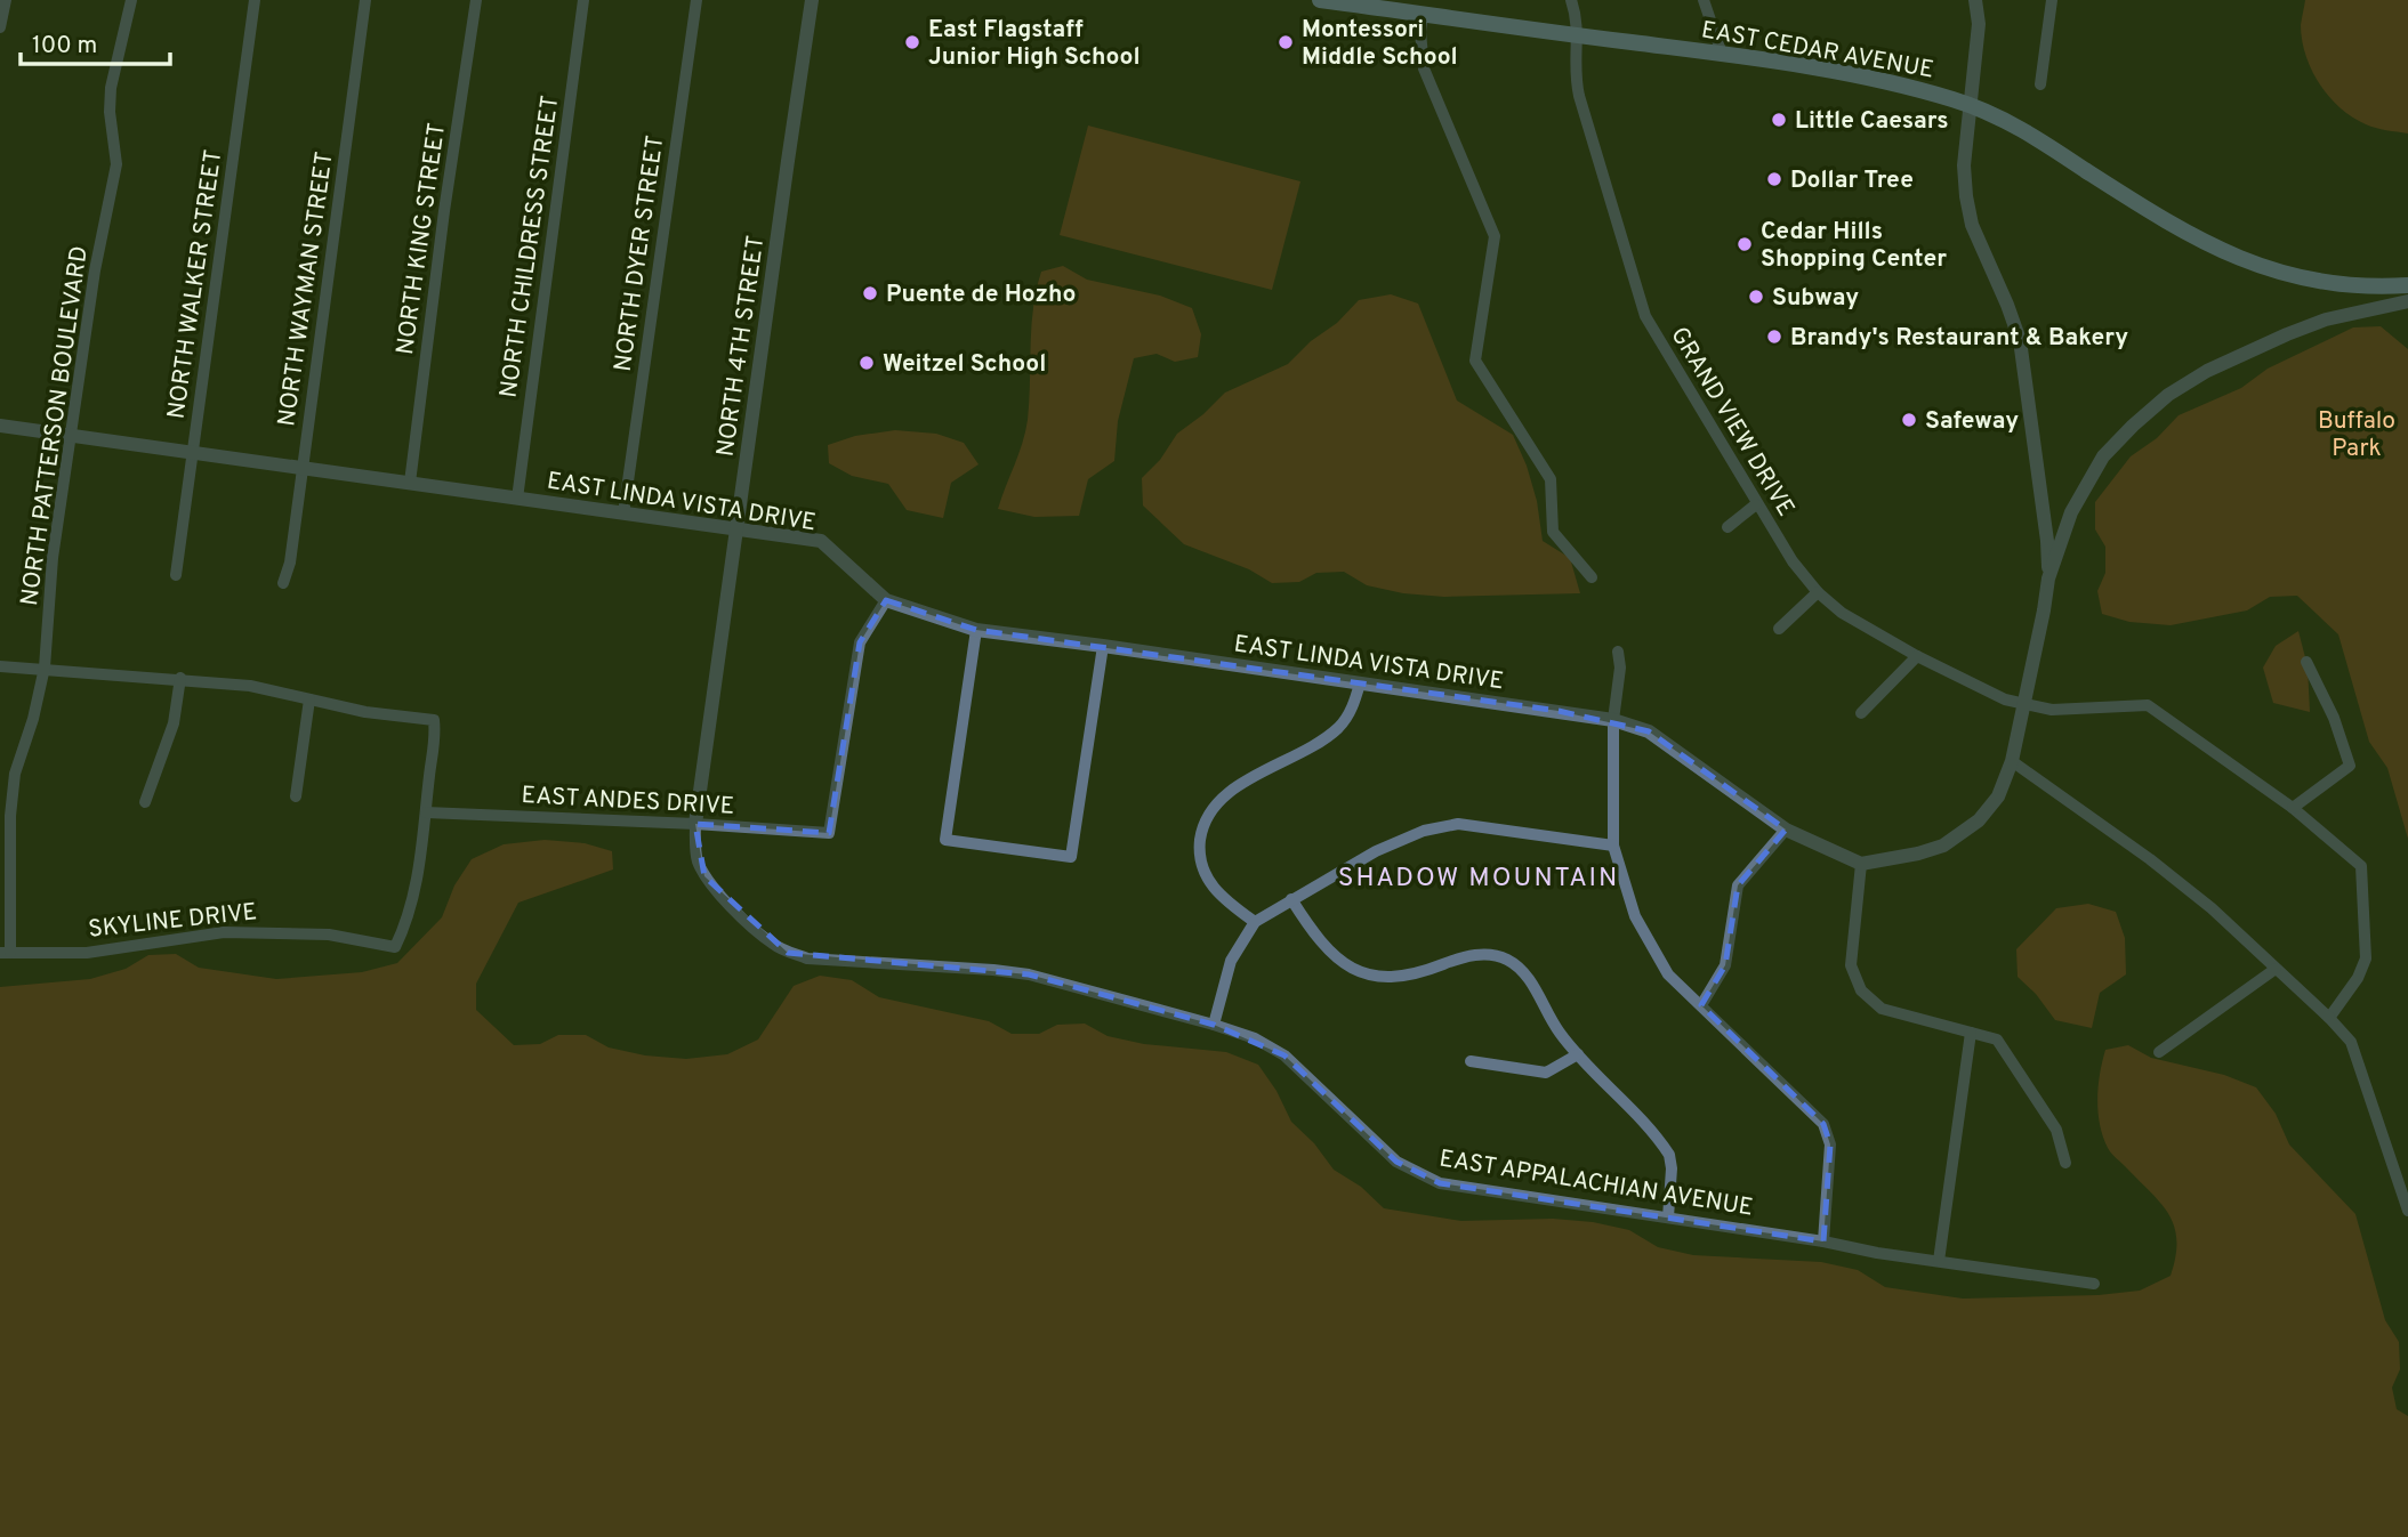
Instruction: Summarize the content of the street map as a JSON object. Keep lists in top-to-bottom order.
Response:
{
  "streets": {
    "main road": ["EAST CEDAR AVENUE"],
    "street": [
      "NORTH KING STREET",
      "NORTH CHILDRESS STREET",
      "NORTH DYER STREET",
      "NORTH WALKER STREET",
      "NORTH WAYMAN STREET",
      "NORTH 4TH STREET",
      "GRAND VIEW DRIVE",
      "NORTH PATTERSON BOULEVARD",
      "EAST LINDA VISTA DRIVE",
      "EAST ANDES DRIVE",
      "SKYLINE DRIVE",
      "EAST APPALACHIAN AVENUE"
    ]
  },
  "crossings": [
    ["EAST CEDAR AVENUE", "GRAND VIEW DRIVE"],
    ["NORTH KING STREET", "EAST LINDA VISTA DRIVE"],
    ["NORTH CHILDRESS STREET", "EAST LINDA VISTA DRIVE"],
    ["NORTH DYER STREET", "EAST LINDA VISTA DRIVE"],
    ["NORTH WALKER STREET", "EAST LINDA VISTA DRIVE"],
    ["NORTH WAYMAN STREET", "EAST LINDA VISTA DRIVE"],
    ["NORTH 4TH STREET", "EAST LINDA VISTA DRIVE"],
    ["NORTH 4TH STREET", "EAST ANDES DRIVE"],
    ["NORTH 4TH STREET", "EAST APPALACHIAN AVENUE"],
    ["NORTH PATTERSON BOULEVARD", "EAST LINDA VISTA DRIVE"],
    ["NORTH PATTERSON BOULEVARD", "SKYLINE DRIVE"],
    ["EAST LINDA VISTA DRIVE", "EAST ANDES DRIVE"],
    ["EAST ANDES DRIVE", "SKYLINE DRIVE"],
    ["EAST ANDES DRIVE", "EAST APPALACHIAN AVENUE"]
  ],
  "districts": ["SHADOW MOUNTAIN"],
  "parks": ["Buffalo Park"],
  "places": [
    "East Flagstaff Junior High School",
    "Montessori Middle School",
    "Little Caesars",
    "Dollar Tree",
    "Cedar Hills Shopping Center",
    "Puente de Hozho",
    "Subway",
    "Brandy's Restaurant & Bakery",
    "Weitzel School",
    "Safeway"
  ],
  "scale_bar": "100 m"
}
